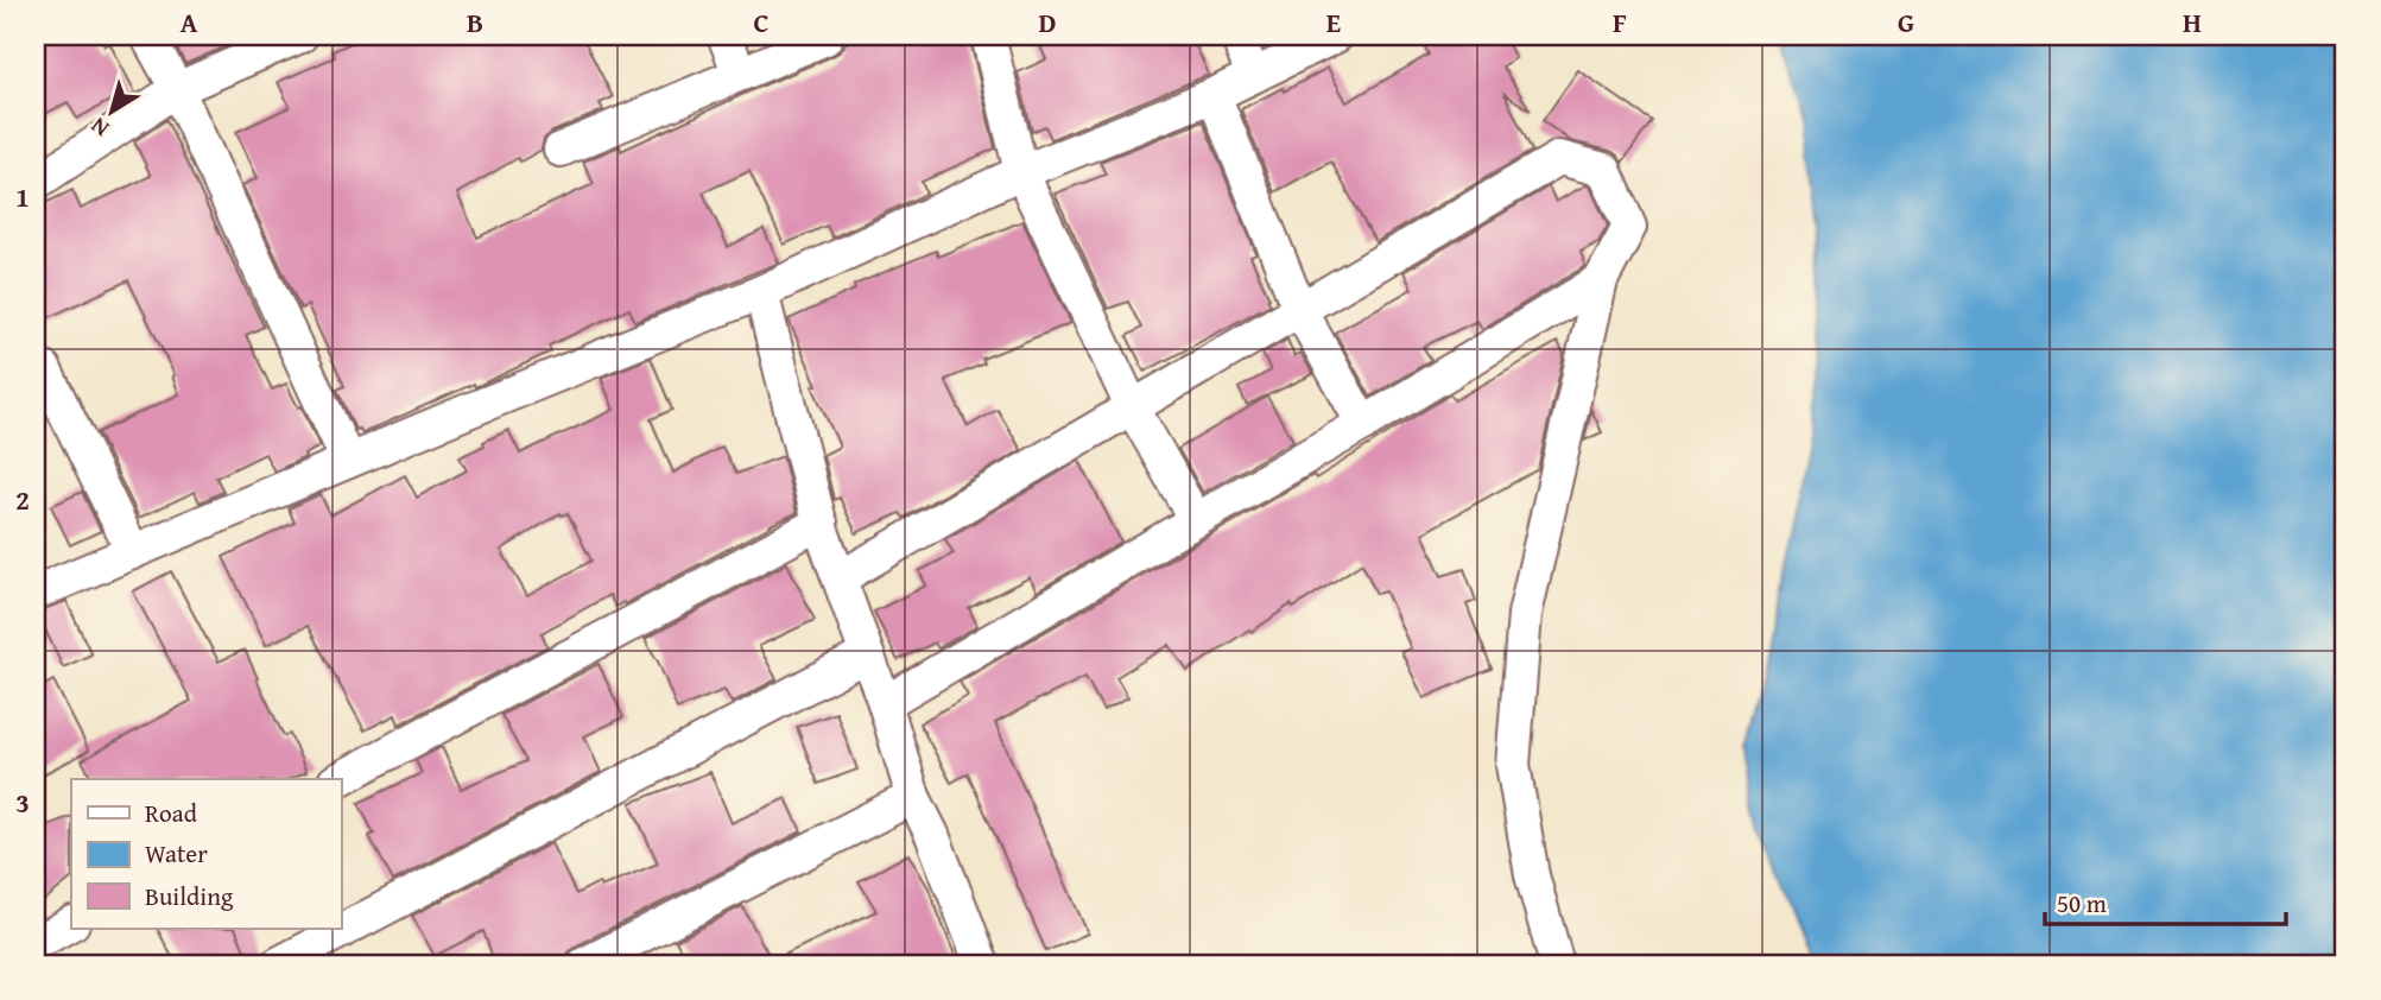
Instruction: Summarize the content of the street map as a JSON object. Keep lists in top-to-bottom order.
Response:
{
  "legend": ["Road", "Water", "Building"],
  "scale_bar": "50 m",
  "north": "bottom left",
  "grid": {
    "columns": [
      "A",
      "B",
      "C",
      "D",
      "E",
      "F",
      "G",
      "H"
    ],
    "rows": ["1", "2", "3"]
  }
}
